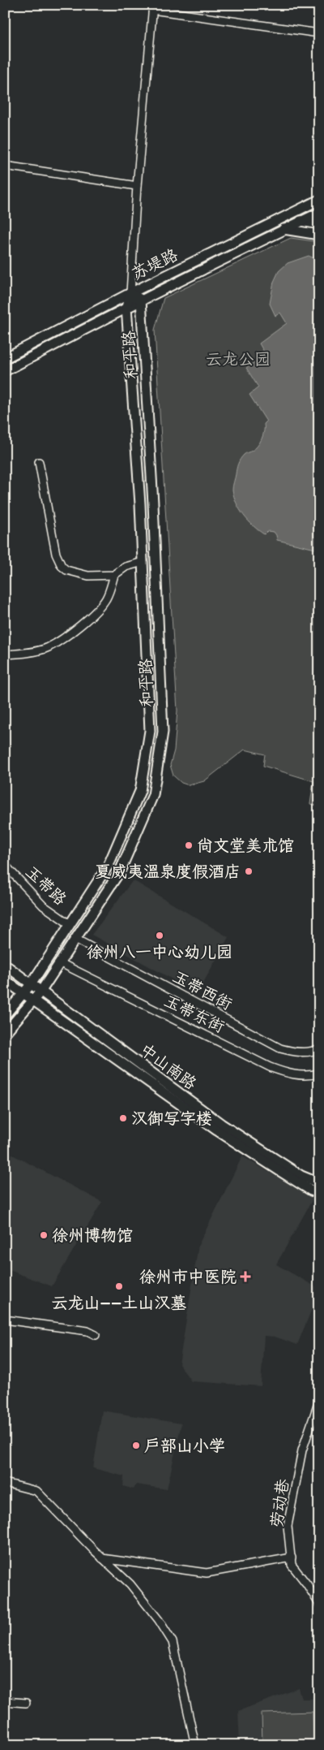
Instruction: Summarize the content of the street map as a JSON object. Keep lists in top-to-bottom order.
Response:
{
  "streets": {
    "main road": ["苏堤路", "和平路", "中山南路"],
    "street": [
      "玉带路",
      "玉带西街",
      "玉带东街",
      "劳动巷"
    ]
  },
  "crossings": [
    ["苏堤路", "和平路"],
    ["和平路", "玉带路"],
    ["和平路", "玉带西街"],
    ["和平路", "玉带东街"],
    ["和平路", "中山南路"]
  ],
  "parks": ["云龙公园"],
  "places": {
    "other": [
      "尚文堂美术馆",
      "夏威夷温泉度假酒店",
      "徐州八一中心幼儿园",
      "汉御写字楼",
      "徐州博物馆",
      "云龙山——土山汉墓",
      "户部山小学"
    ],
    "health": ["徐州市中医院"]
  }
}
